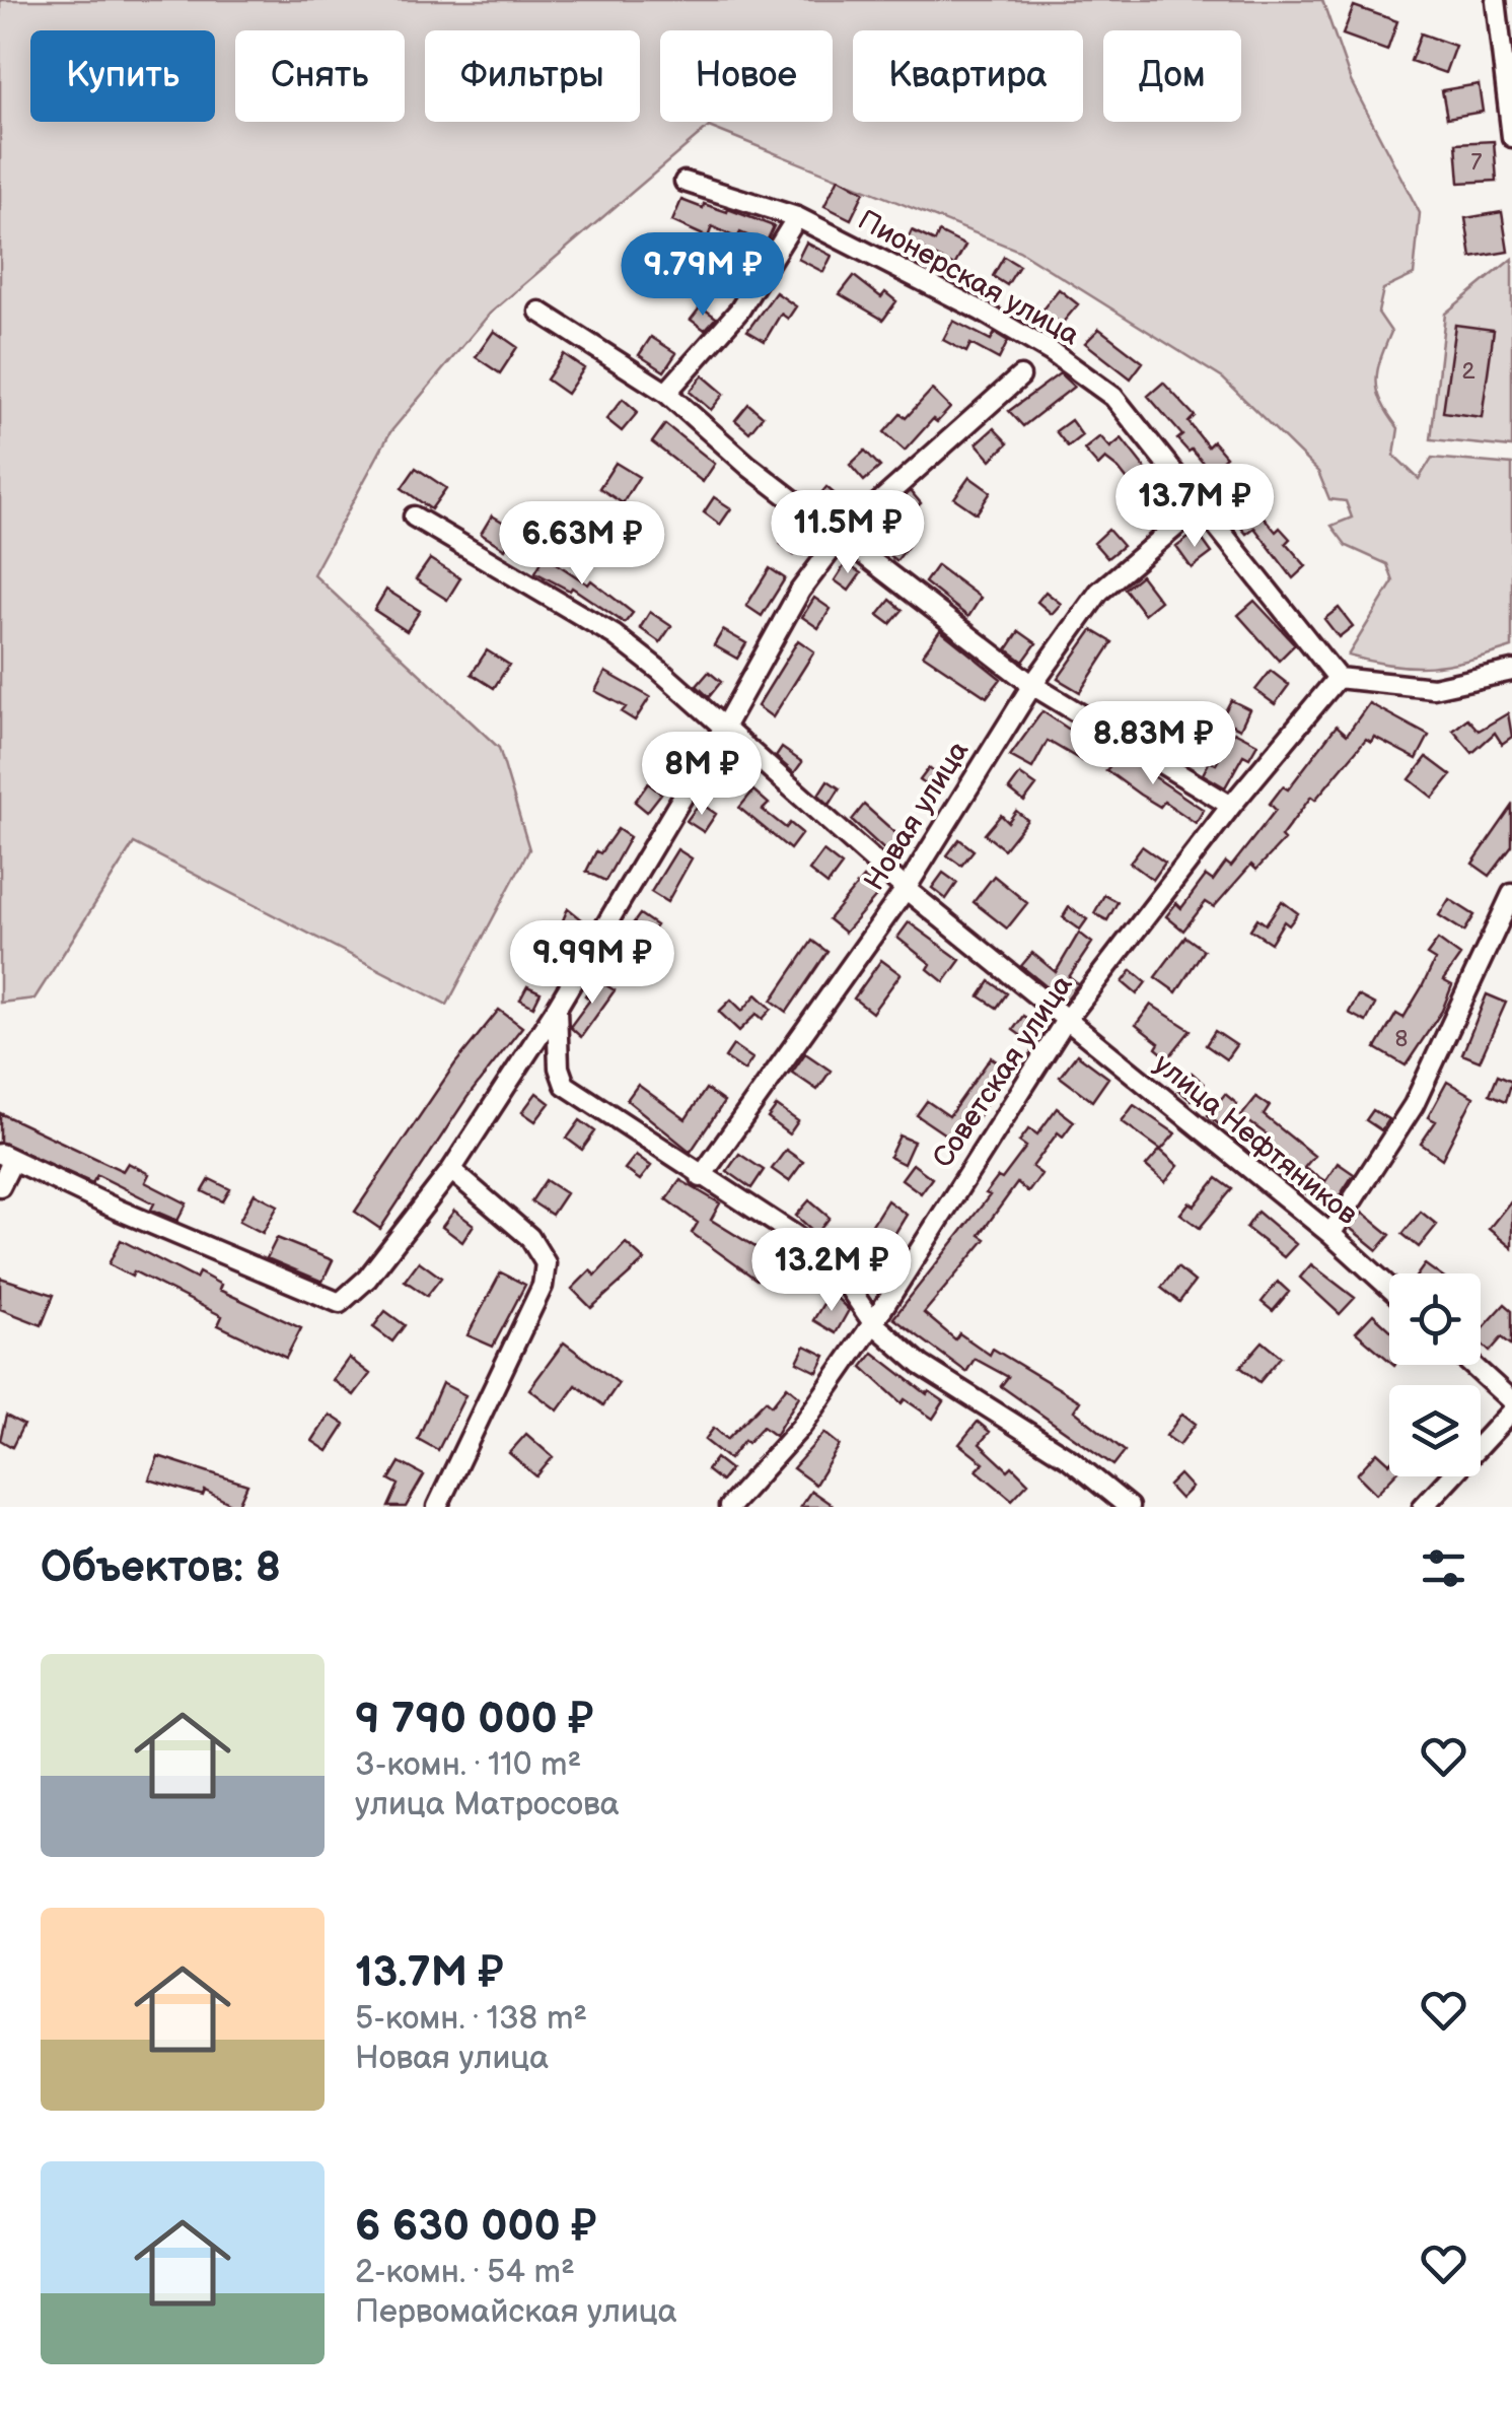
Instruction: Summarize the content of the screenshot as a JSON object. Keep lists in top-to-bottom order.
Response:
{
  "streets": {
    "street": [
      "Пионерская улица",
      "Новая улица",
      "Советская улица",
      "улица Нефтяников"
    ]
  },
  "crossings": [
    ["Пионерская улица", "Новая улица"],
    ["Пионерская улица", "Советская улица"],
    ["Новая улица", "улица Нефтяников"],
    ["Советская улица", "улица Нефтяников"]
  ],
  "house_numbers": ["7", "2", "8"],
  "page": {
    "chip": [
      "Купить",
      "Снять",
      "Фильтры",
      "Новое",
      "Квартира",
      "Дом"
    ],
    "price": [
      "9.79M ₽",
      "13.7M ₽",
      "11.5M ₽",
      "6.63M ₽",
      "8.83M ₽",
      "8M ₽",
      "9.99M ₽",
      "13.2M ₽"
    ],
    "heading": "Объектов: 8",
    "list": [
      {
        "name": "9 790 000 ₽",
        "note": "3-комн. · 110 m² · улица Матросова"
      },
      {
        "name": "13.7M ₽",
        "note": "5-комн. · 138 m² · Новая улица"
      },
      {
        "name": "6 630 000 ₽",
        "note": "2-комн. · 54 m² · Первомайская улица"
      }
    ]
  }
}
